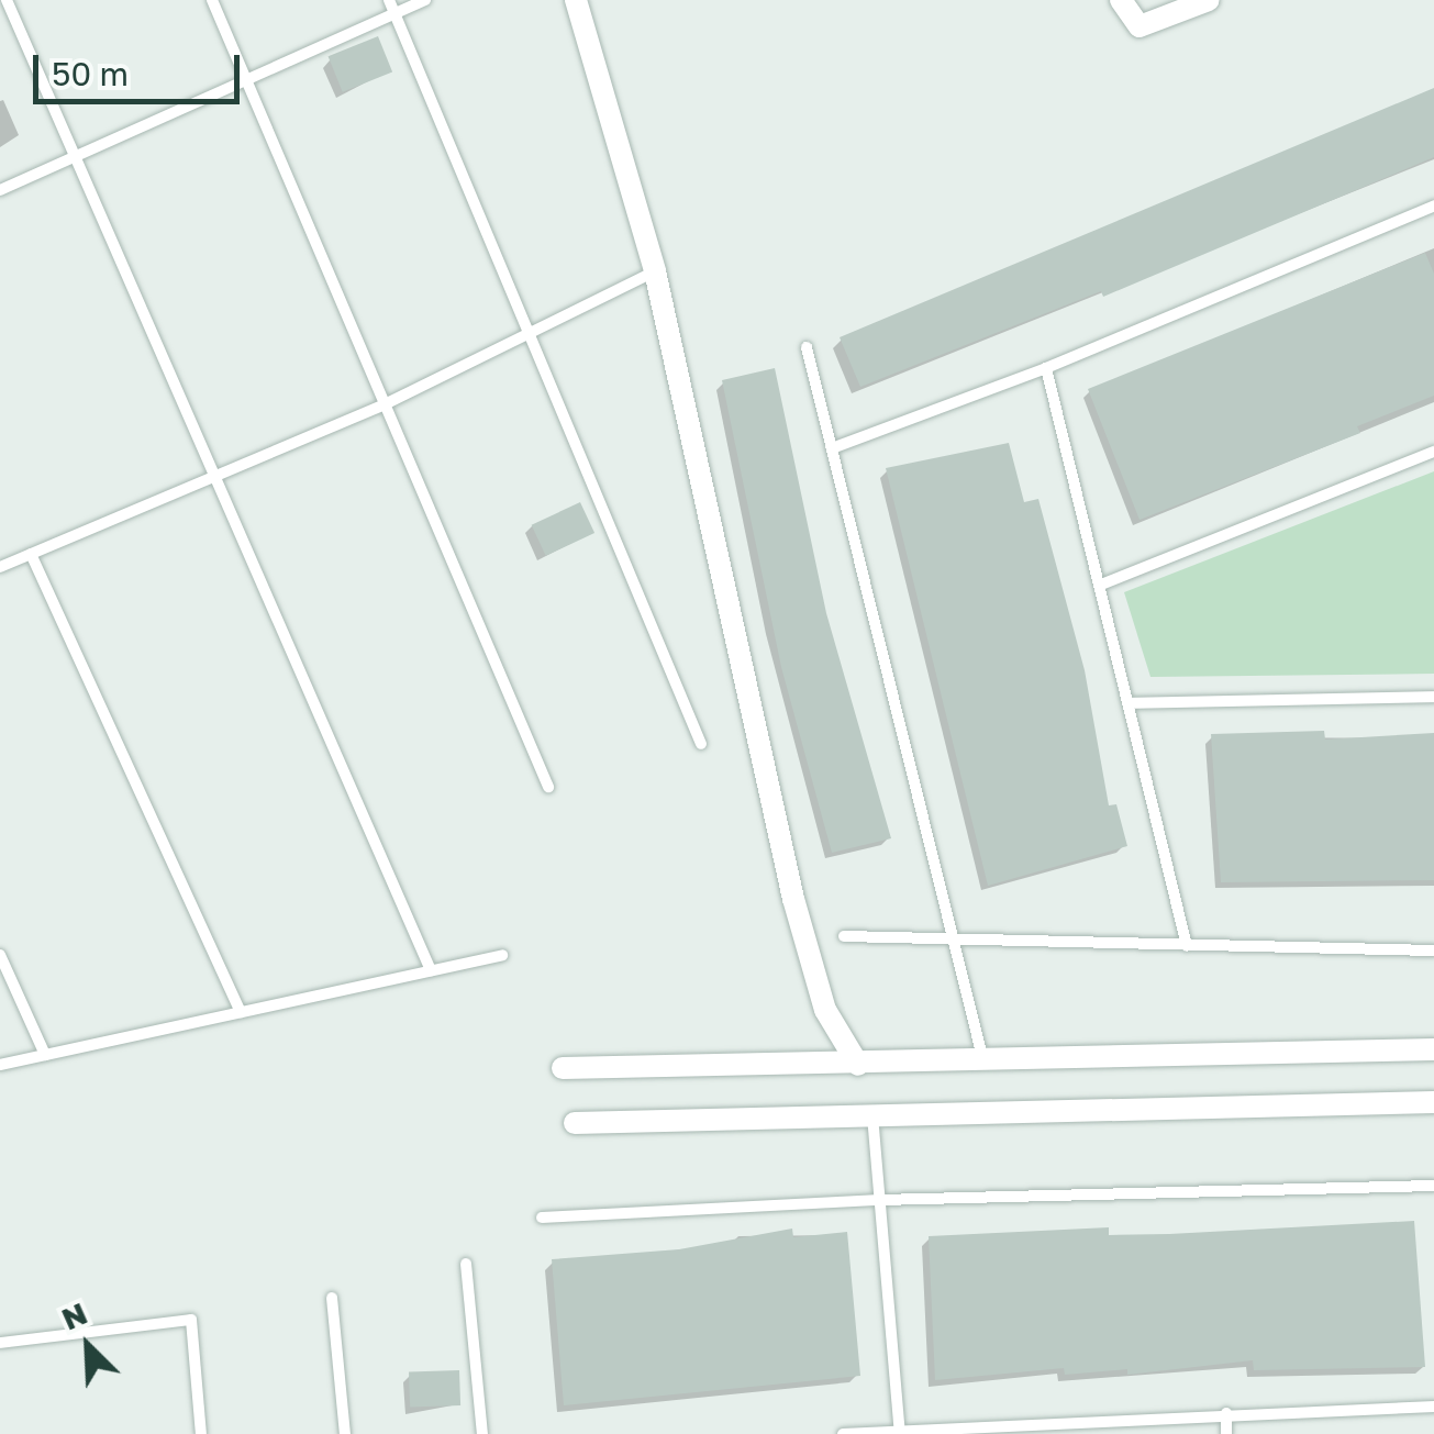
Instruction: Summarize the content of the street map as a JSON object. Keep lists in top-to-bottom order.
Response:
{
  "scale_bar": "50 m",
  "north": "top left"
}
